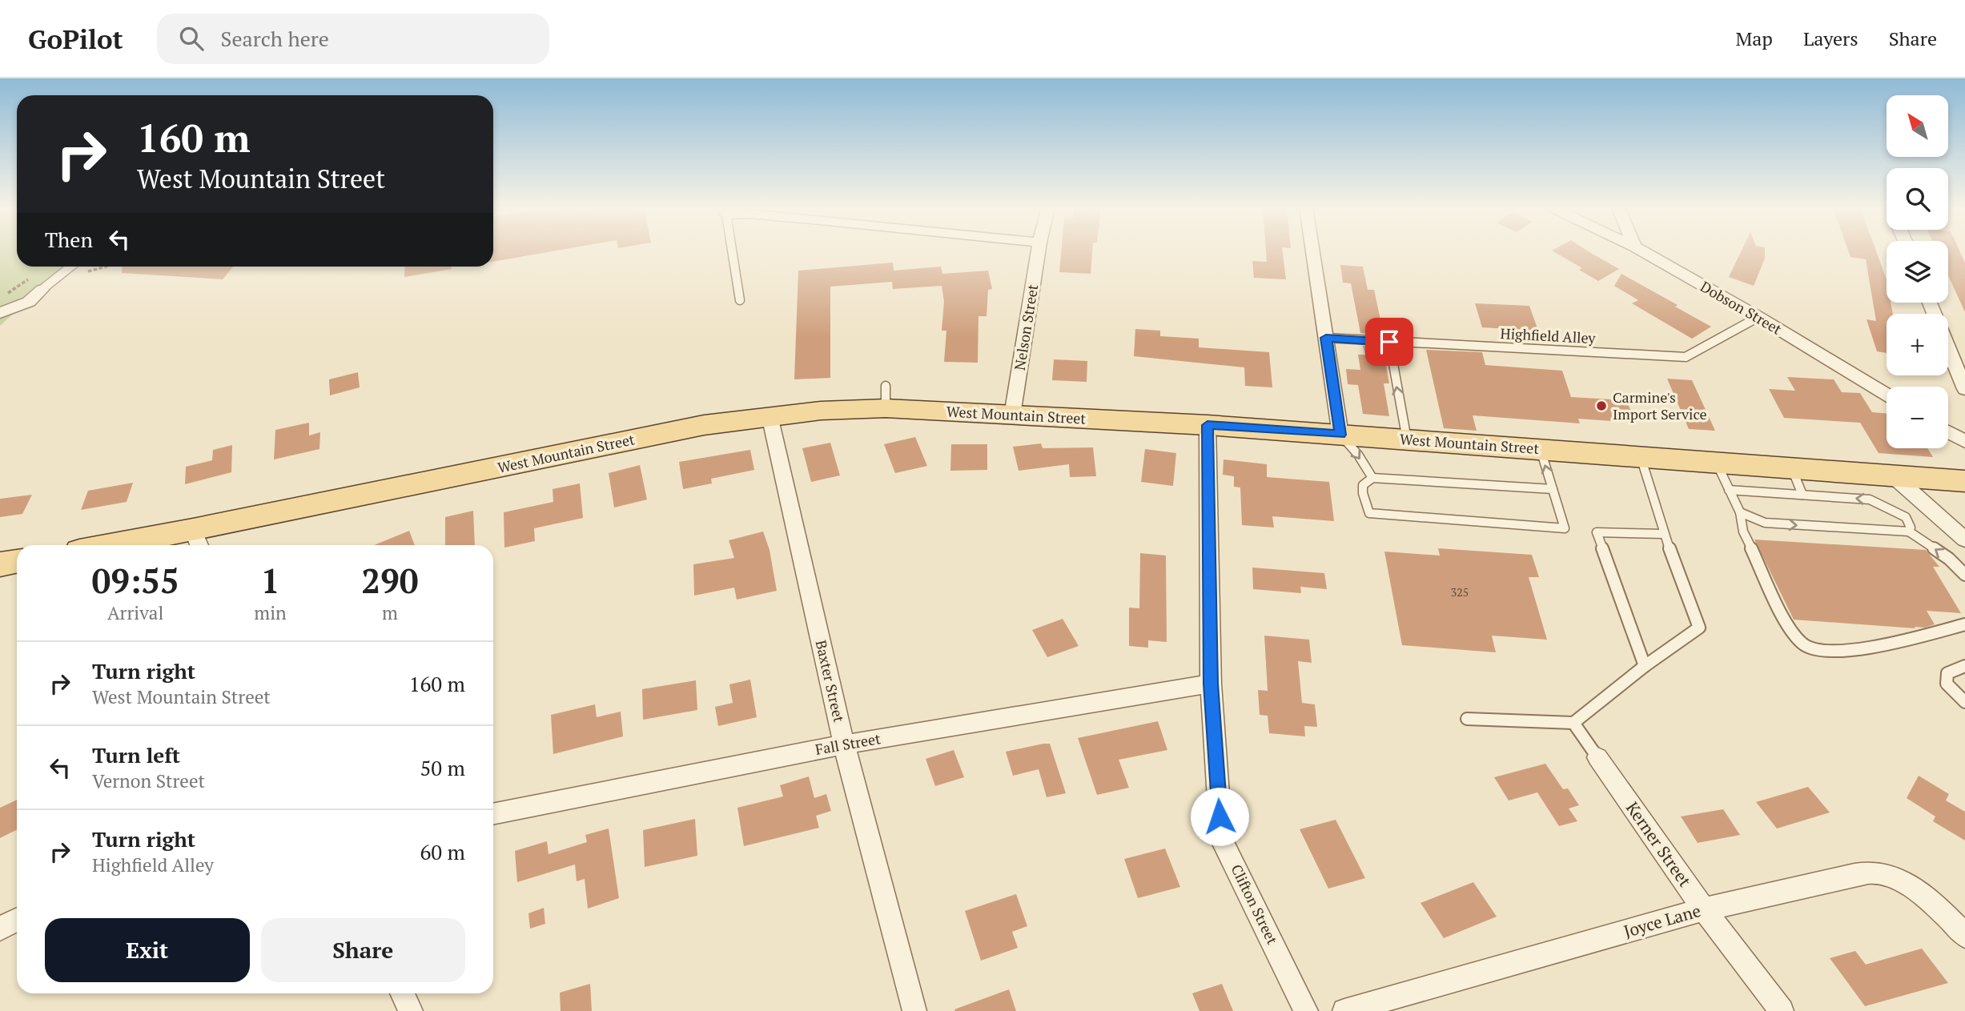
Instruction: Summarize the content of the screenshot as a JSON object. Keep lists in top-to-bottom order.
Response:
{
  "streets": {
    "main road": ["West Mountain Street"],
    "street": [
      "Dobson Street",
      "Nelson Street",
      "Baxter Street",
      "Fall Street",
      "Kerner Street",
      "Clifton Street",
      "Joyce Lane"
    ],
    "lane": ["Highfield Alley"]
  },
  "crossings": [
    ["Dobson Street", "Highfield Alley"],
    ["Nelson Street", "West Mountain Street"],
    ["West Mountain Street", "Baxter Street"],
    ["West Mountain Street", "Clifton Street"],
    ["Baxter Street", "Fall Street"],
    ["Fall Street", "Clifton Street"],
    ["Kerner Street", "Joyce Lane"]
  ],
  "places": ["Carmine's Import Service"],
  "house_numbers": ["325"],
  "north": "top left",
  "page": {
    "header": "GoPilot",
    "search": "Search here",
    "nav": ["Map", "Layers", "Share"],
    "map_buttons": ["+", "−"],
    "turn": ["160 m", "West Mountain Street"],
    "then": "Then",
    "eta": [
      "09:55",
      "Arrival",
      "1",
      "min",
      "290",
      "m"
    ],
    "list": [
      {
        "name": "Turn right",
        "note": "West Mountain Street",
        "value": "160 m"
      },
      {
        "name": "Turn left",
        "note": "Vernon Street",
        "value": "50 m"
      },
      {
        "name": "Turn right",
        "note": "Highfield Alley",
        "value": "60 m"
      }
    ],
    "buttons": ["Exit", "Share"]
  }
}
